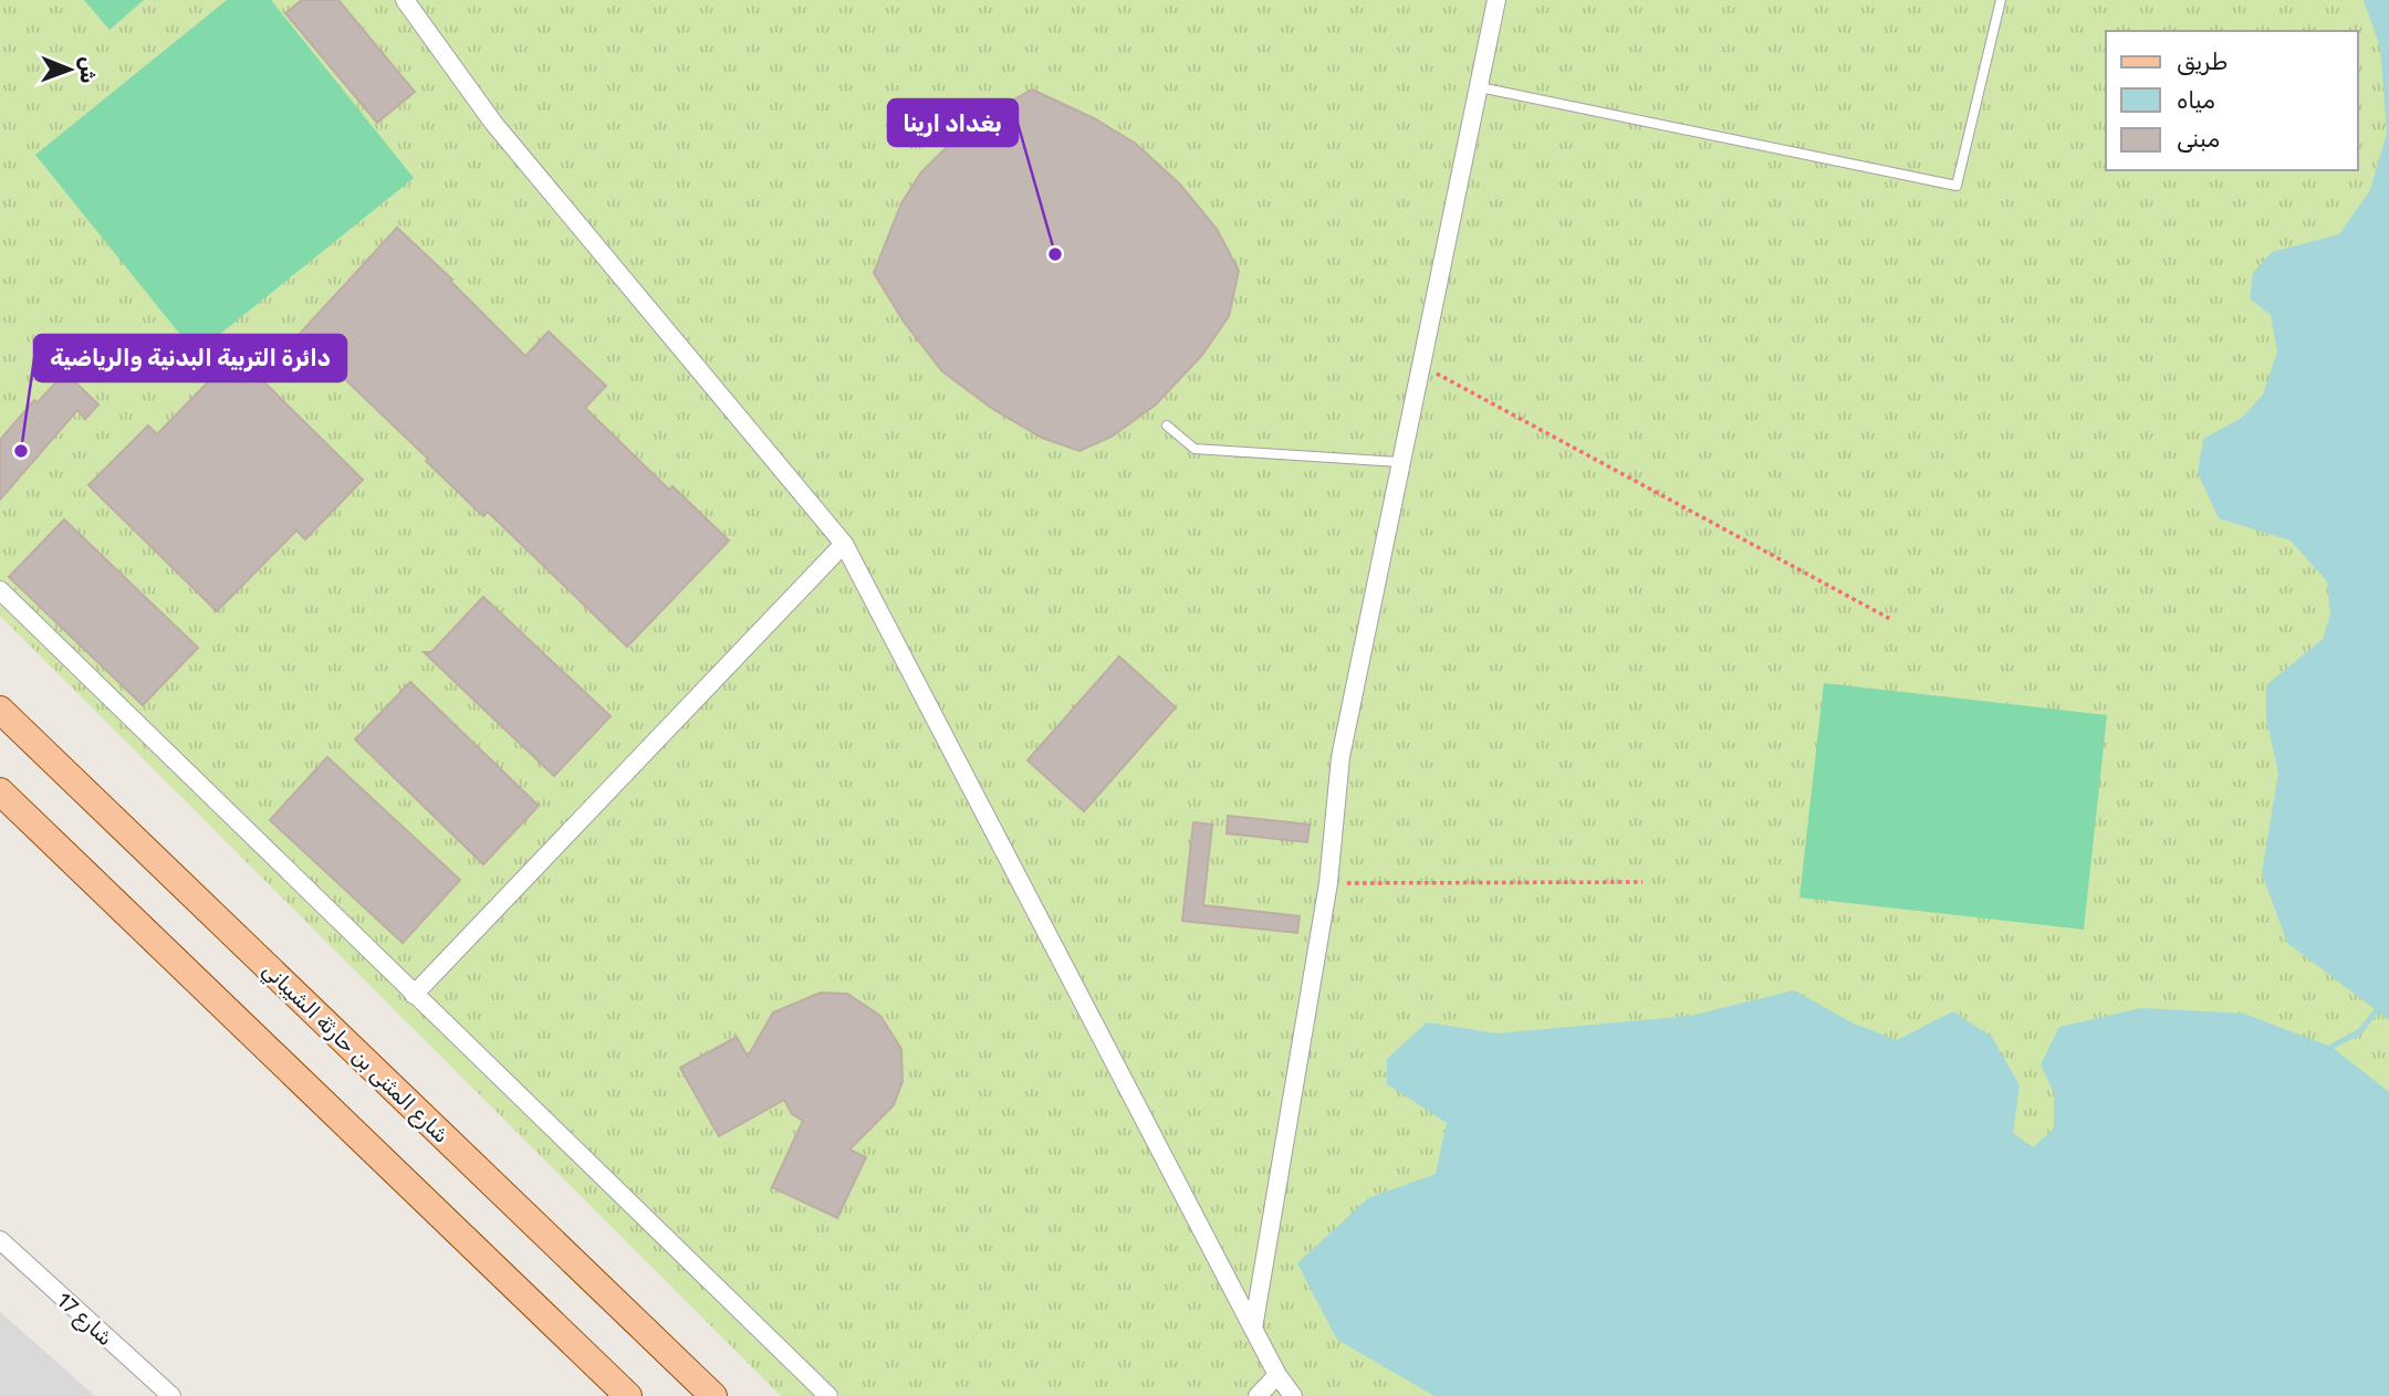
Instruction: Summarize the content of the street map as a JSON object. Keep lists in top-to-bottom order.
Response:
{
  "streets": {
    "main road": ["شارع المثنى بن حارثة الشيباني"],
    "street": ["شارع 17"]
  },
  "places": ["بغداد ارينا", "دائرة التربية البدنية والرياضية"],
  "legend": ["طريق", "مياه", "مبنى"],
  "north": "right"
}
